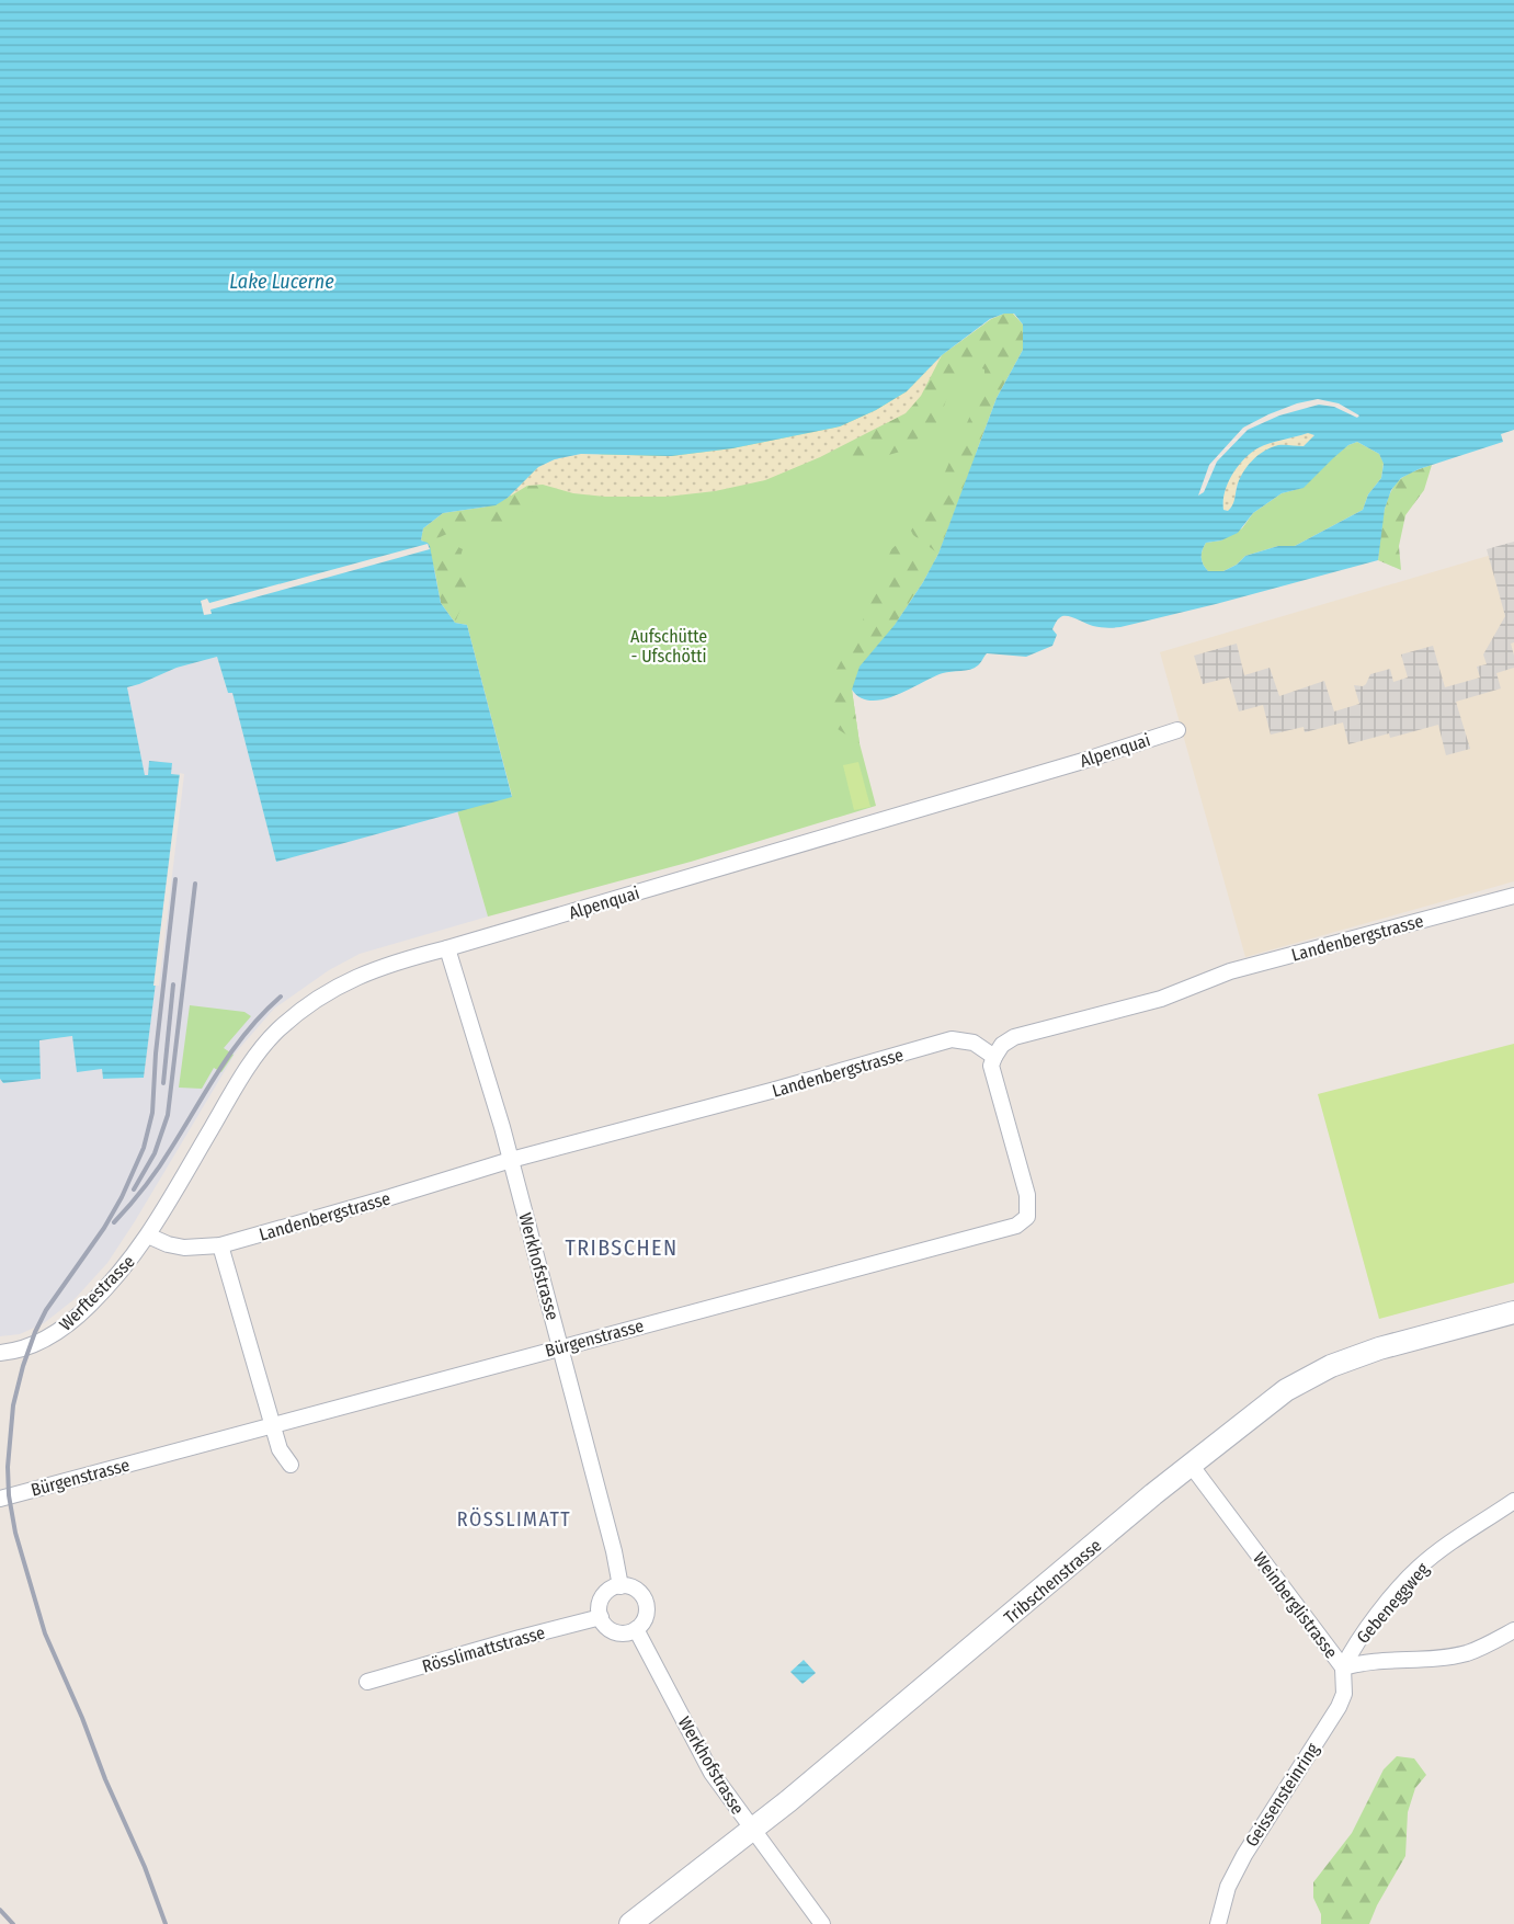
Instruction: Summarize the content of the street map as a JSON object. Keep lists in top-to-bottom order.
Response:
{
  "streets": {
    "street": [
      "Alpenquai",
      "Landenbergstrasse",
      "Werkhofstrasse",
      "Werftestrasse",
      "Bürgenstrasse",
      "Tribschenstrasse",
      "Gebeneggweg",
      "Weinberglistrasse",
      "Rösslimattstrasse",
      "Geissensteinring"
    ]
  },
  "crossings": [
    ["Alpenquai", "Landenbergstrasse"],
    ["Alpenquai", "Werkhofstrasse"],
    ["Alpenquai", "Werftestrasse"],
    ["Landenbergstrasse", "Werkhofstrasse"],
    ["Landenbergstrasse", "Werftestrasse"],
    ["Landenbergstrasse", "Bürgenstrasse"],
    ["Werkhofstrasse", "Bürgenstrasse"],
    ["Werkhofstrasse", "Tribschenstrasse"],
    ["Werkhofstrasse", "Rösslimattstrasse"],
    ["Tribschenstrasse", "Weinberglistrasse"],
    ["Gebeneggweg", "Weinberglistrasse"],
    ["Gebeneggweg", "Geissensteinring"],
    ["Weinberglistrasse", "Geissensteinring"]
  ],
  "districts": ["TRIBSCHEN", "RÖSSLIMATT"],
  "water": ["Lake Lucerne"],
  "parks": ["Aufschütte - Ufschötti"]
}
